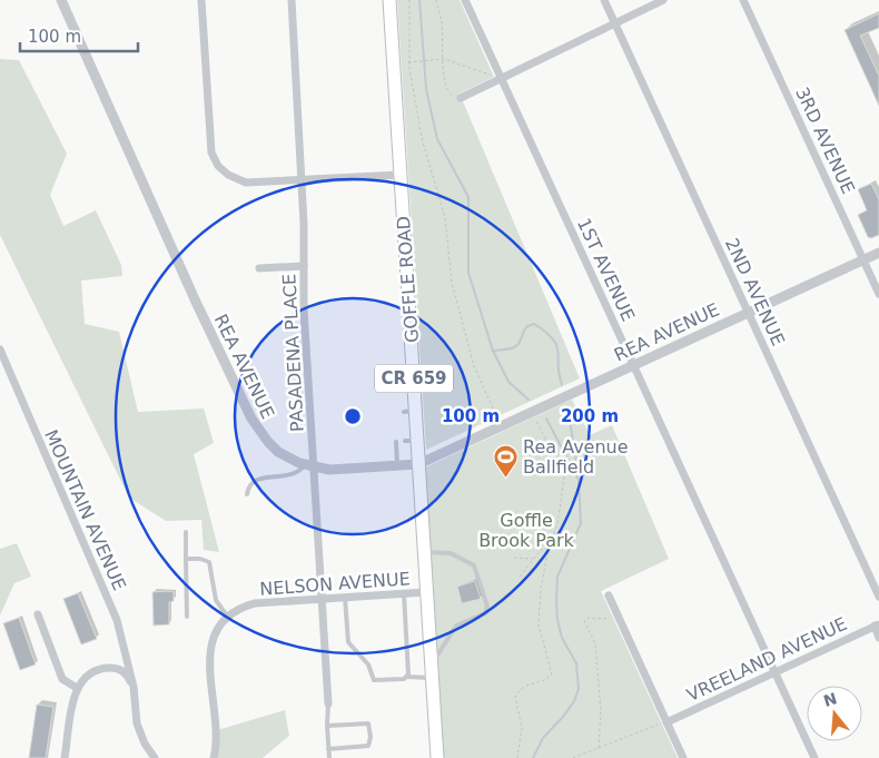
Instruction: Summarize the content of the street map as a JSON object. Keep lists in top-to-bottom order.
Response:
{
  "streets": {
    "main road": ["GOFFLE ROAD", "CR 659"],
    "street": [
      "3RD AVENUE",
      "1ST AVENUE",
      "2ND AVENUE",
      "REA AVENUE",
      "PASADENA PLACE",
      "MOUNTAIN AVENUE",
      "NELSON AVENUE",
      "VREELAND AVENUE"
    ]
  },
  "crossings": [
    ["3RD AVENUE", "REA AVENUE"],
    ["1ST AVENUE", "REA AVENUE"],
    ["1ST AVENUE", "VREELAND AVENUE"],
    ["GOFFLE ROAD", "REA AVENUE"],
    ["GOFFLE ROAD", "NELSON AVENUE"],
    ["2ND AVENUE", "REA AVENUE"],
    ["REA AVENUE", "PASADENA PLACE"],
    ["PASADENA PLACE", "NELSON AVENUE"]
  ],
  "parks": ["Goffle Brook Park"],
  "places": {
    "sports": ["Rea Avenue Ballfield"]
  },
  "scale_bar": "100 m",
  "north": "top",
  "rings": ["100 m", "200 m"]
}
